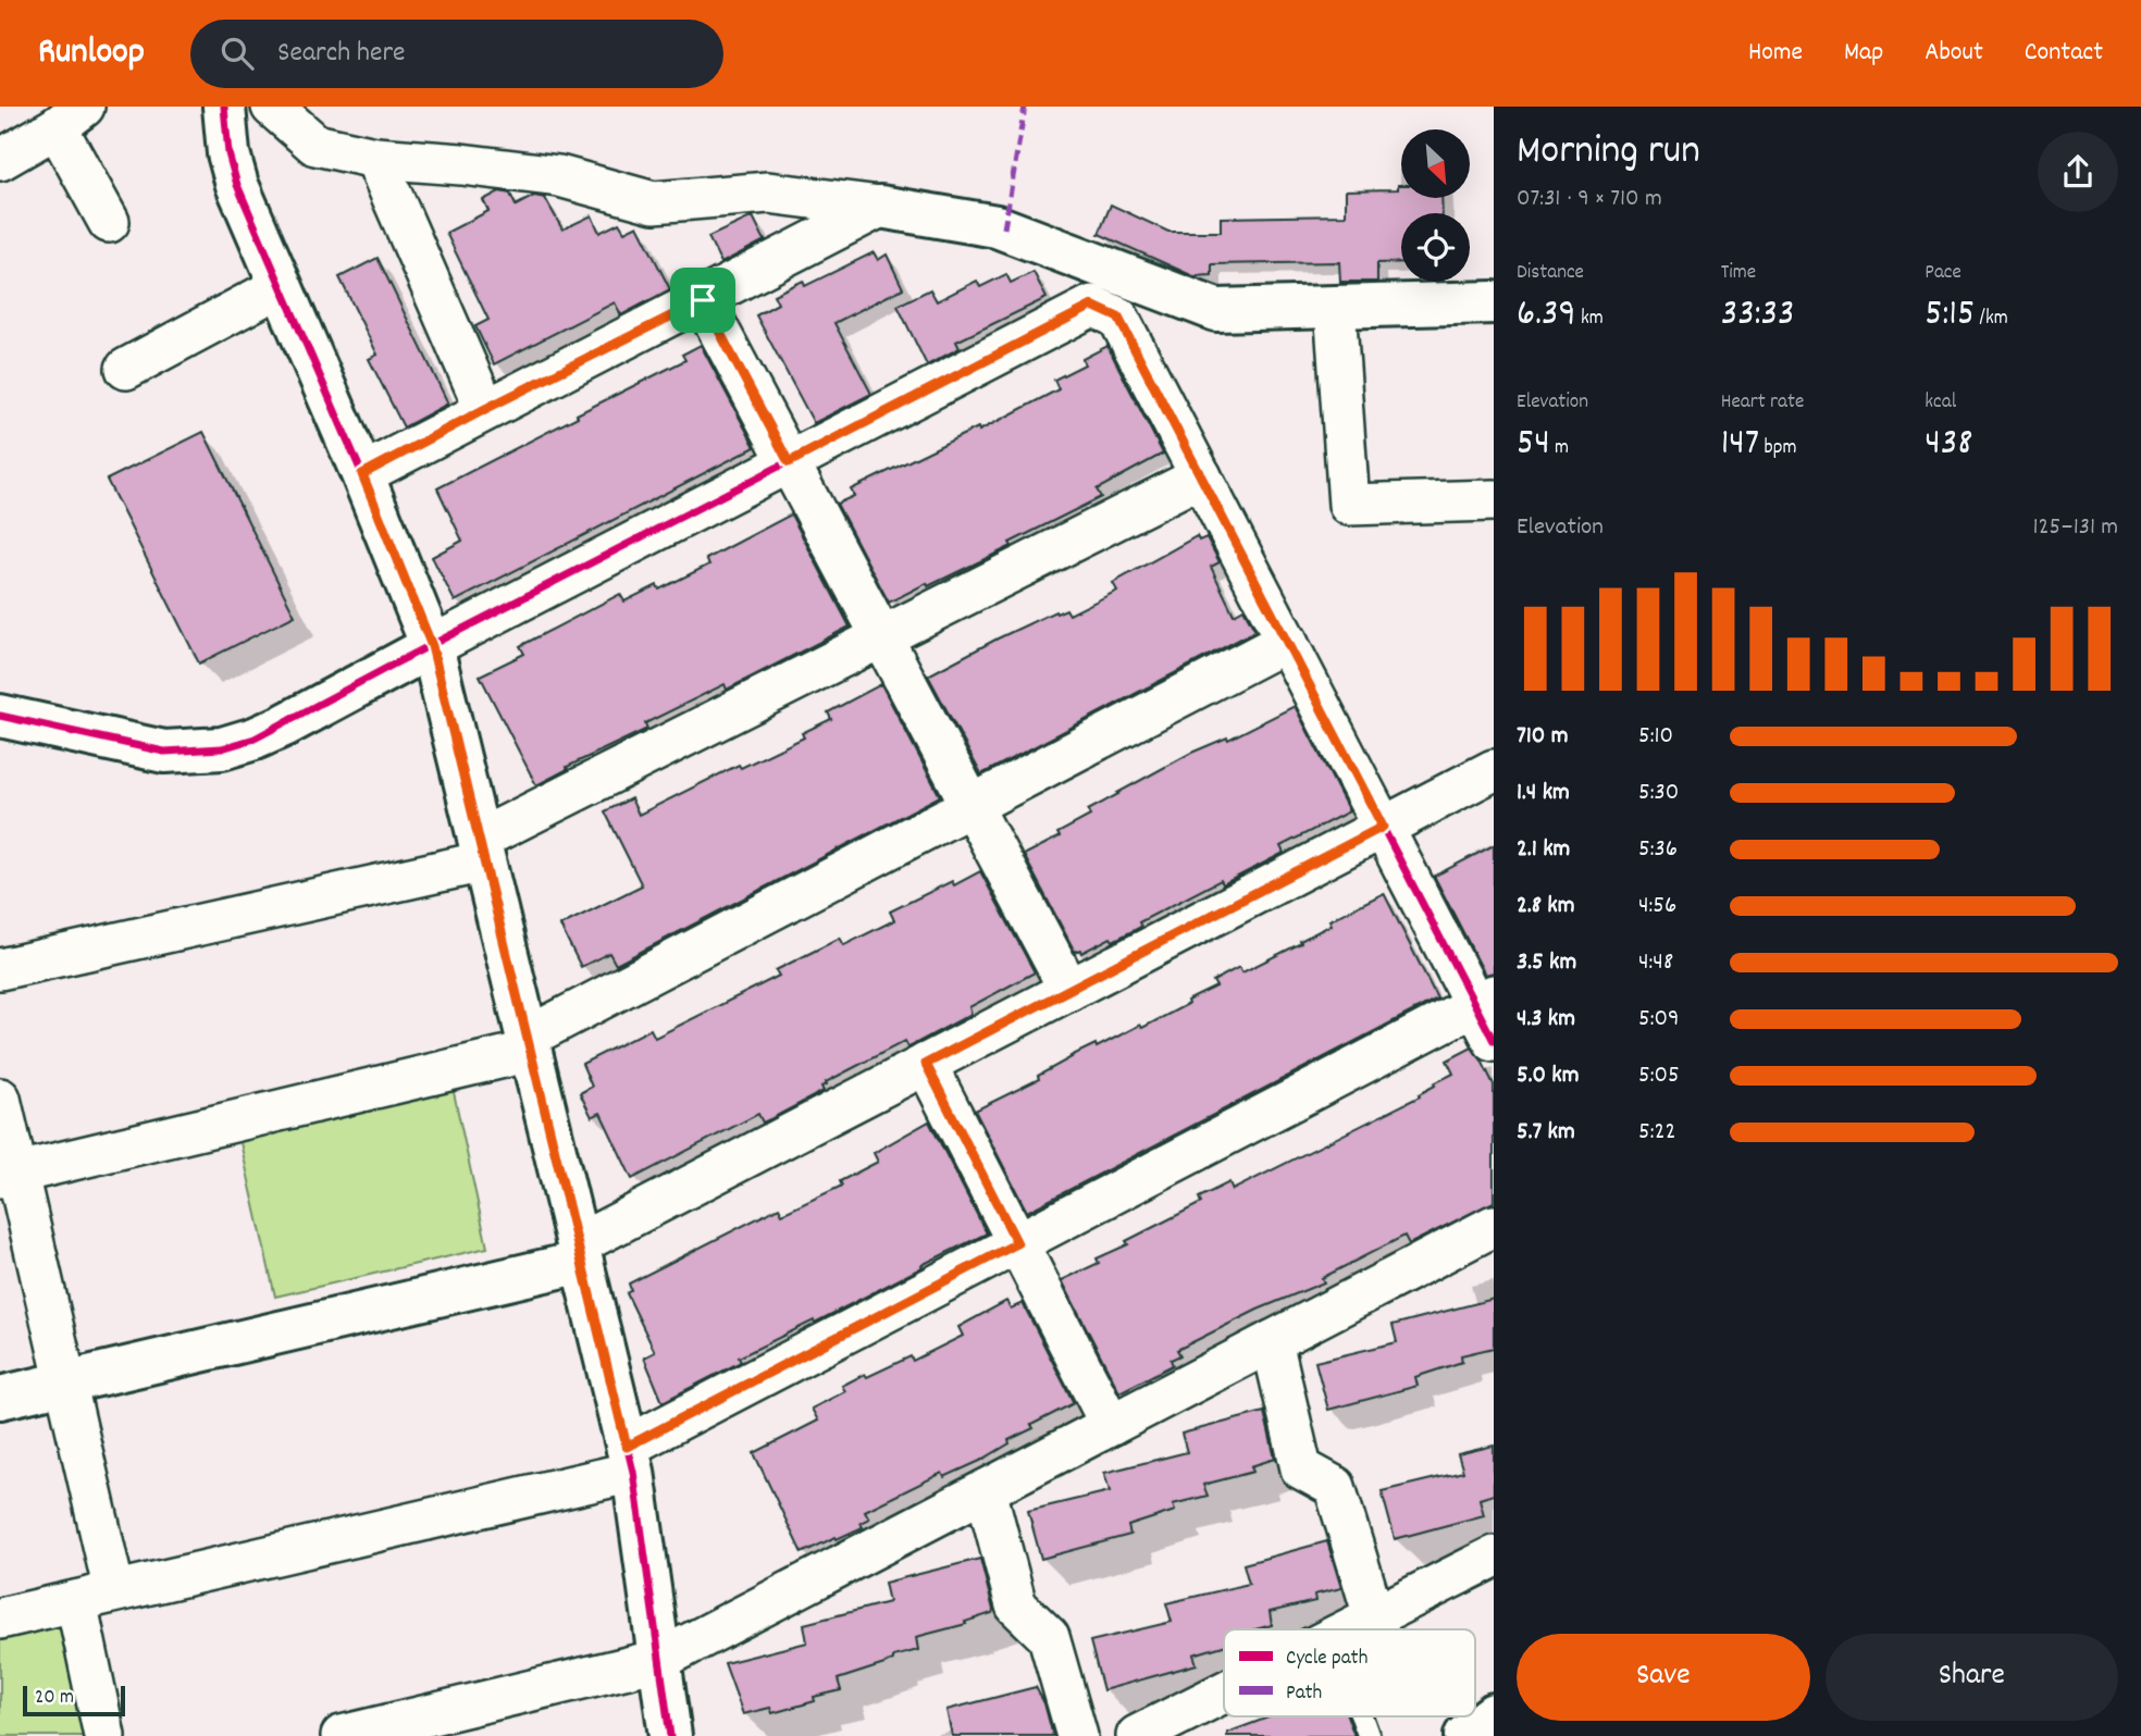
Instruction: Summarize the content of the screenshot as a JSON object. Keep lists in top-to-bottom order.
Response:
{
  "legend": ["Cycle path", "Path"],
  "scale_bar": "20 m",
  "north": "bottom right",
  "page": {
    "header": "Runloop",
    "search": "Search here",
    "nav": [
      "Home",
      "Map",
      "About",
      "Contact"
    ],
    "heading": ["Morning run", "07:31 · 9 × 710 m"],
    "stats": [
      ["Distance", "6.39 km"],
      ["Time", "33:33"],
      ["Pace", "5:15 /km"],
      ["Elevation", "54 m"],
      ["Heart rate", "147 bpm"],
      ["kcal", "438"]
    ],
    "chart": ["Elevation", "125–131 m"],
    "list": [
      {
        "name": "710 m",
        "note": "5:10"
      },
      {
        "name": "1.4 km",
        "note": "5:30"
      },
      {
        "name": "2.1 km",
        "note": "5:36"
      },
      {
        "name": "2.8 km",
        "note": "4:56"
      },
      {
        "name": "3.5 km",
        "note": "4:48"
      },
      {
        "name": "4.3 km",
        "note": "5:09"
      },
      {
        "name": "5.0 km",
        "note": "5:05"
      },
      {
        "name": "5.7 km",
        "note": "5:22"
      }
    ],
    "buttons": ["Save", "Share"],
    "scale": "20 m"
  }
}
